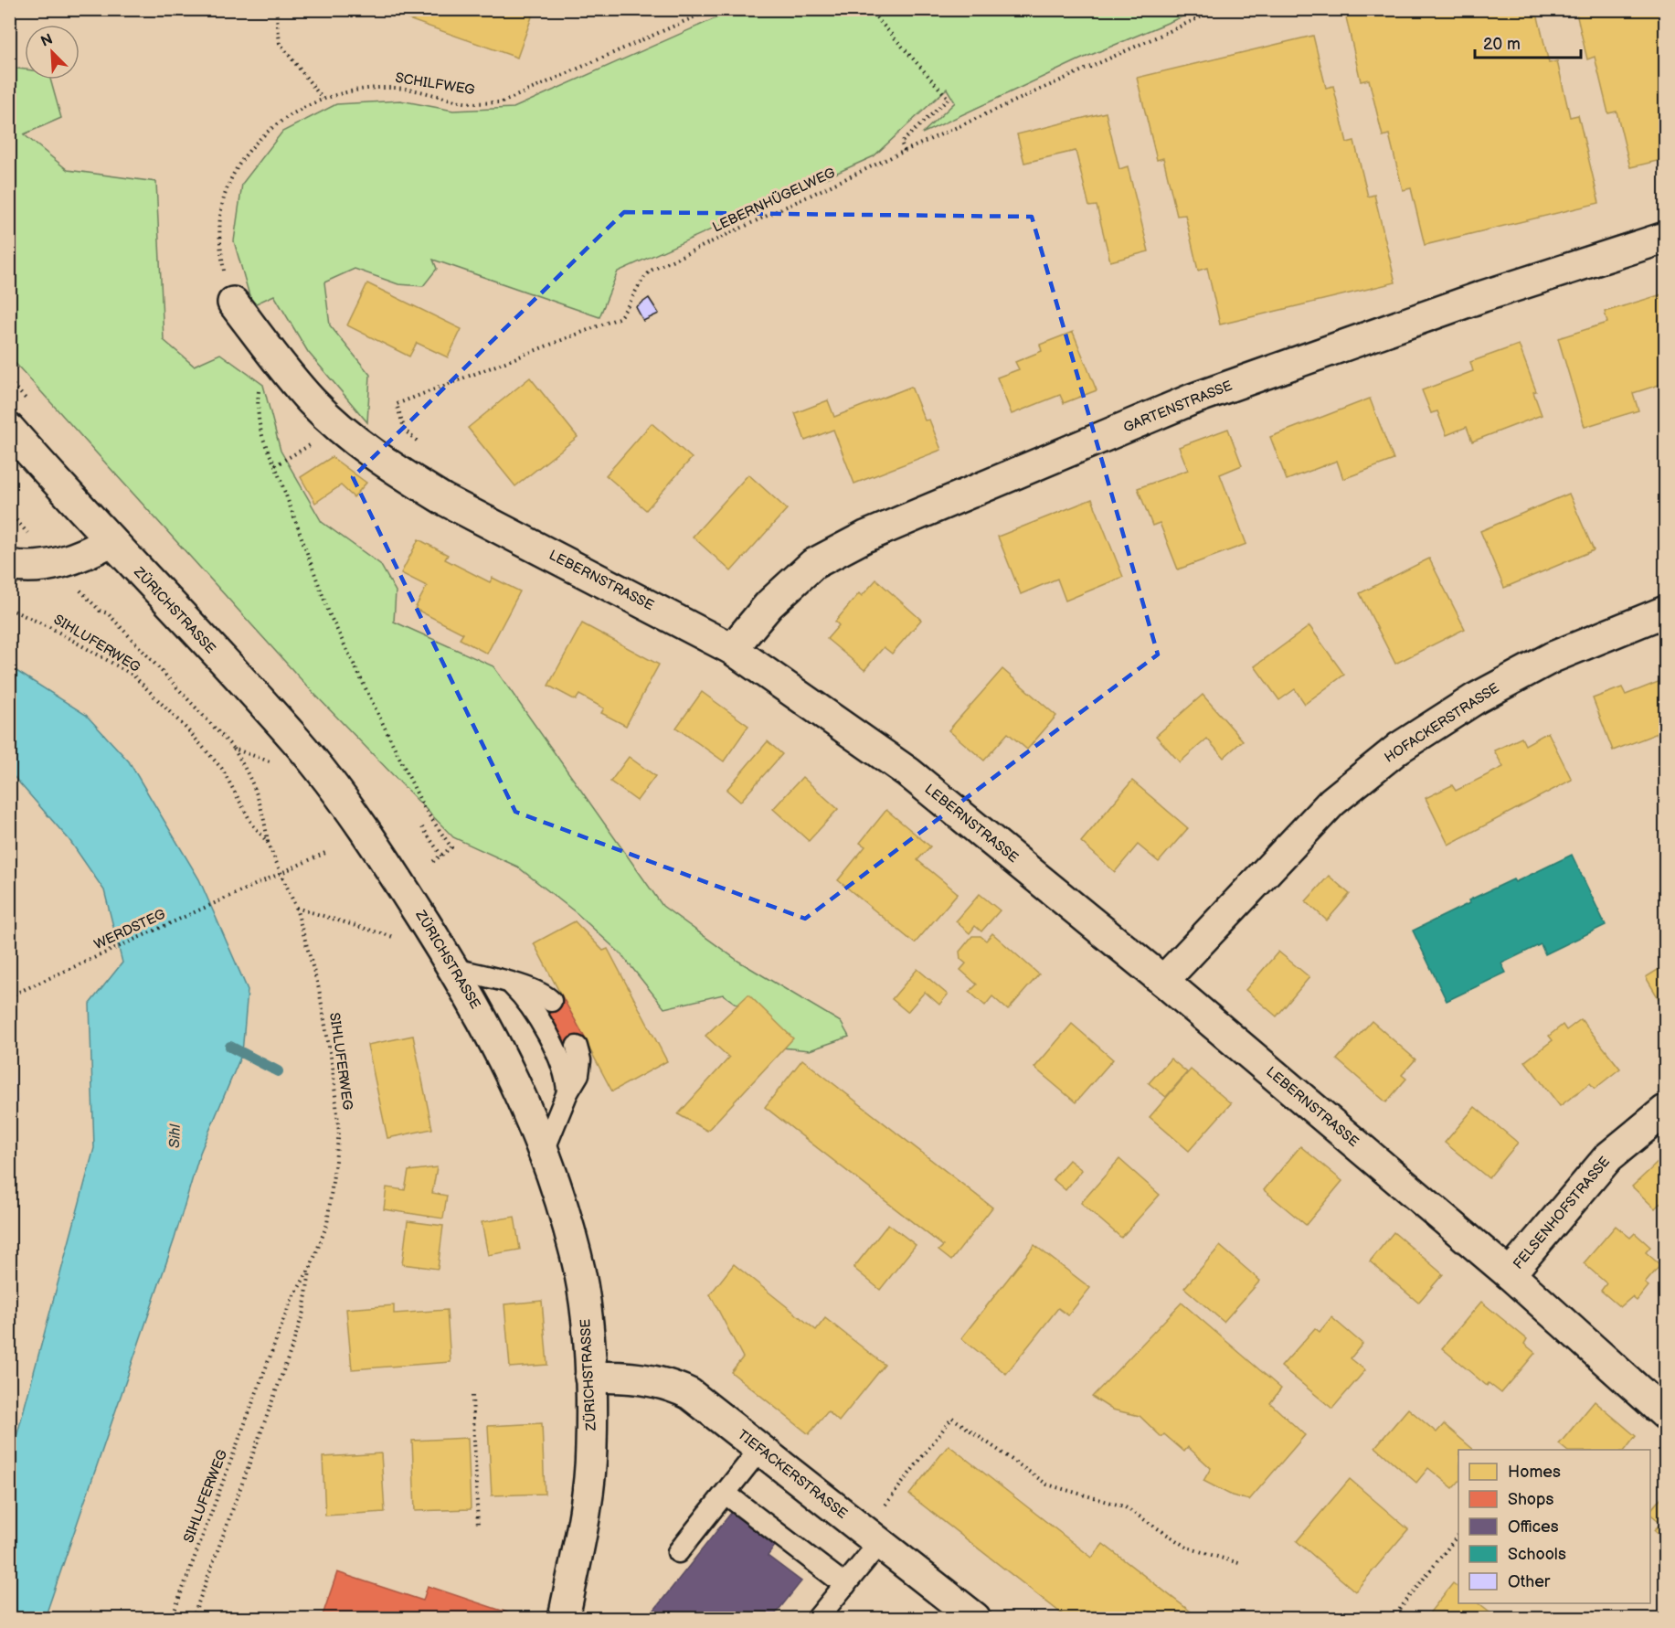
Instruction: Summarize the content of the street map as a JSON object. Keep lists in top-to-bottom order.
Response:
{
  "streets": {
    "street": [
      "GARTENSTRASSE",
      "LEBERNSTRASSE",
      "ZÜRICHSTRASSE",
      "HOFACKERSTRASSE",
      "FELSENHOFSTRASSE",
      "TIEFACKERSTRASSE"
    ],
    "path": [
      "SCHILFWEG",
      "LEBERNHÜGELWEG",
      "SIHLUFERWEG",
      "WERDSTEG"
    ]
  },
  "crossings": [
    ["SCHILFWEG", "LEBERNSTRASSE"],
    ["GARTENSTRASSE", "LEBERNSTRASSE"],
    ["LEBERNSTRASSE", "HOFACKERSTRASSE"],
    ["LEBERNSTRASSE", "FELSENHOFSTRASSE"],
    ["ZÜRICHSTRASSE", "TIEFACKERSTRASSE"],
    ["SIHLUFERWEG", "WERDSTEG"]
  ],
  "water": ["Sihl"],
  "legend": [
    "Homes",
    "Shops",
    "Offices",
    "Schools",
    "Other"
  ],
  "scale_bar": "20 m",
  "north": "top left"
}
